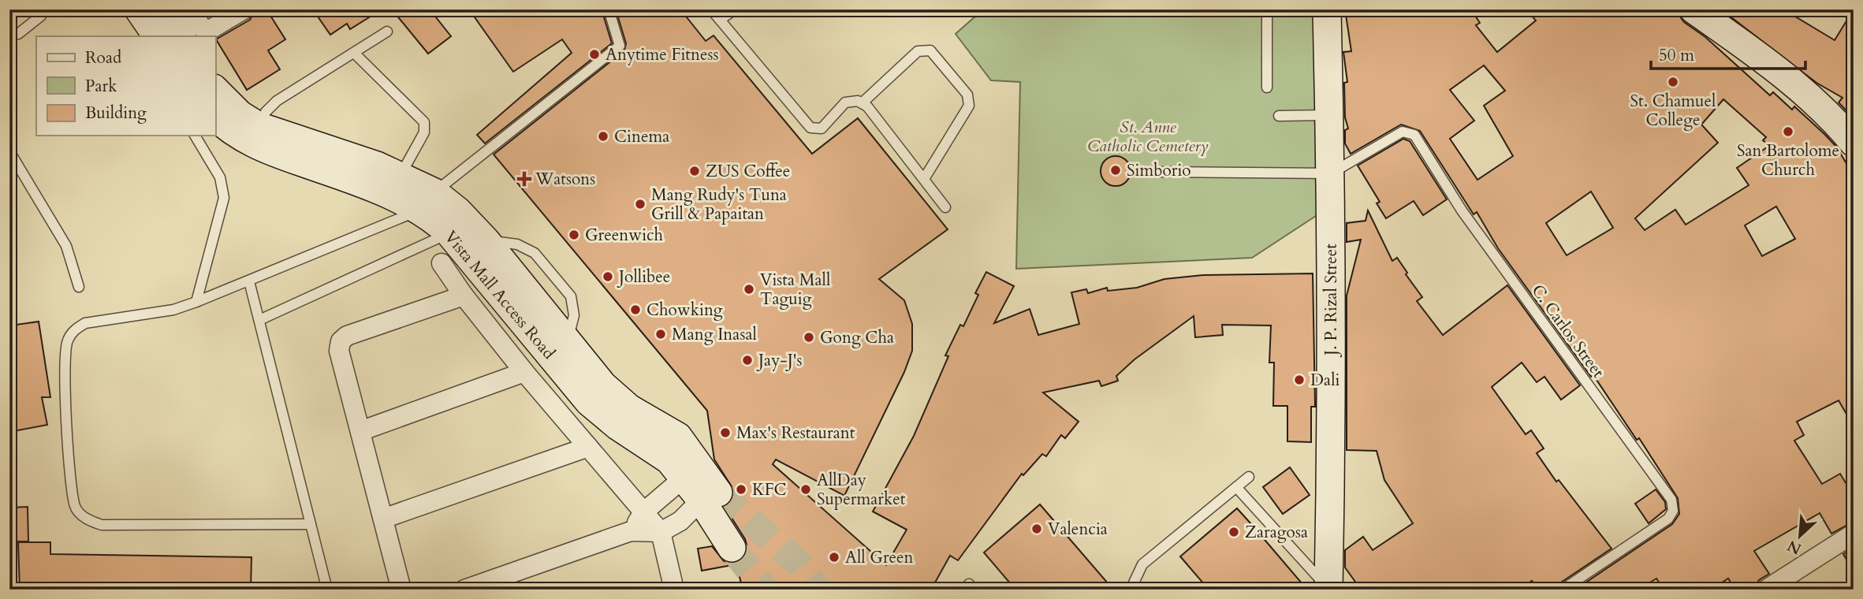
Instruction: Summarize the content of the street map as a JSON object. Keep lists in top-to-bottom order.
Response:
{
  "streets": {
    "street": ["Vista Mall Access Road", "J. P. Rizal Street"],
    "lane": ["C. Carlos Street"]
  },
  "crossings": [
    ["J. P. Rizal Street", "C. Carlos Street"]
  ],
  "parks": ["St. Anne Catholic Cemetery"],
  "places": {
    "other": [
      "Anytime Fitness",
      "St. Chamuel College",
      "San Bartolome Church",
      "Cinema",
      "Simborio",
      "ZUS Coffee",
      "Mang Rudy's Tuna Grill & Papaitan",
      "Greenwich",
      "Jollibee",
      "Vista Mall Taguig",
      "Chowking",
      "Mang Inasal",
      "Gong Cha",
      "Jay-J's",
      "Dali",
      "Max's Restaurant",
      "KFC",
      "AllDay Supermarket",
      "Valencia",
      "Zaragosa",
      "All Green"
    ],
    "health": ["Watsons"]
  },
  "legend": ["Road", "Park", "Building"],
  "scale_bar": "50 m",
  "north": "bottom left"
}
